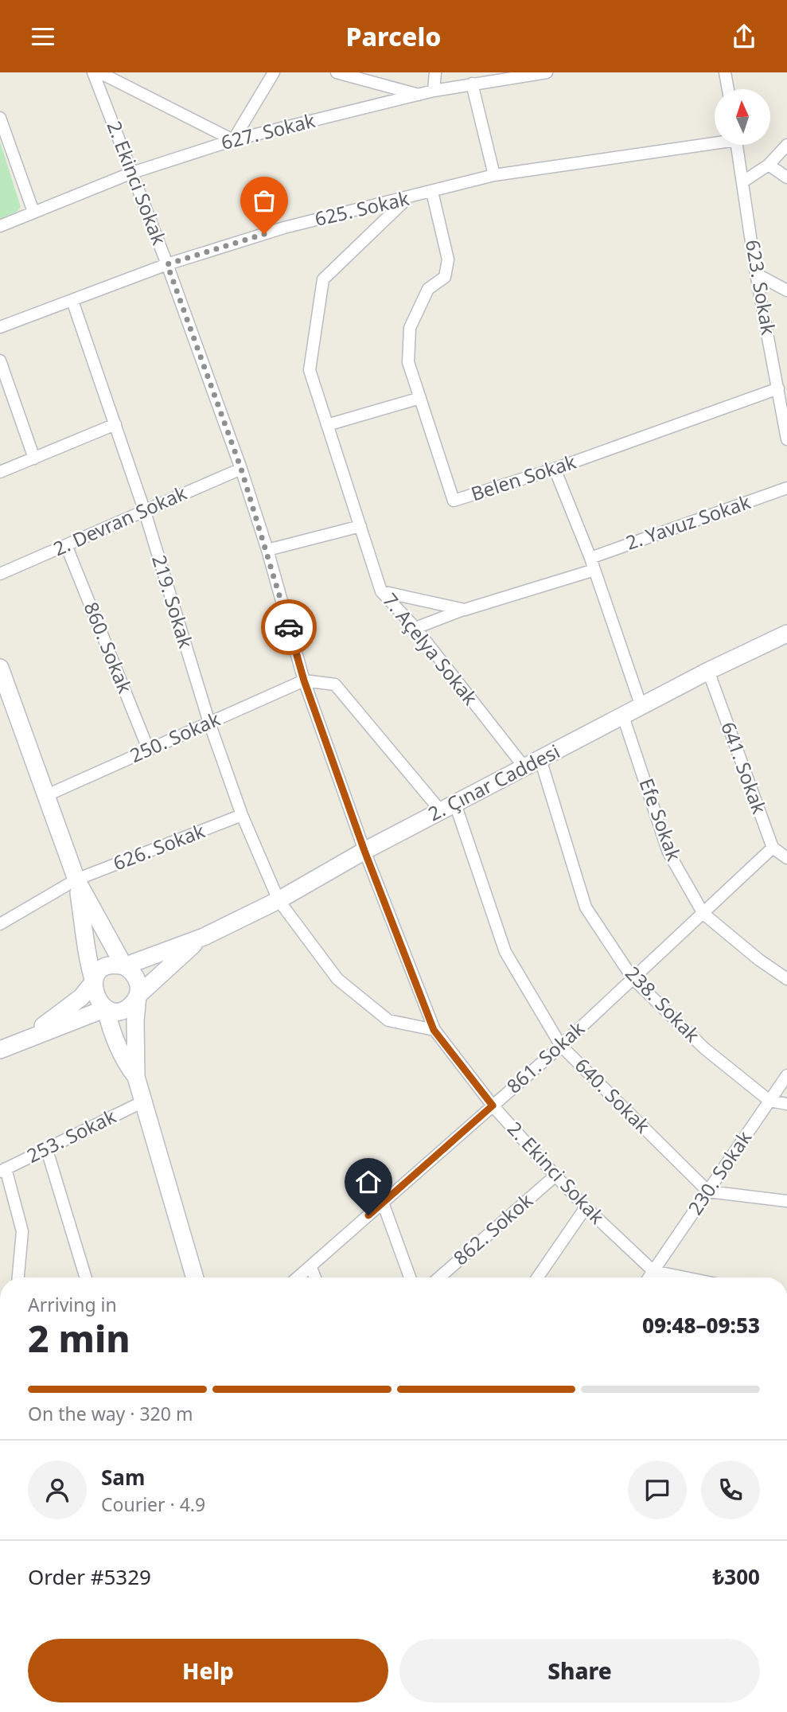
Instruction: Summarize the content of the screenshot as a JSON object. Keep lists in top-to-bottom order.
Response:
{
  "streets": {
    "street": [
      "627. Sokak",
      "2. Ekinci Sokak",
      "625. Sokak",
      "623. Sokak",
      "Belen Sokak",
      "2. Devran Sokak",
      "2. Yavuz Sokak",
      "219. Sokak",
      "860. Sokak",
      "7. Açelya Sokak",
      "250. Sokak",
      "641. Sokak",
      "2. Çınar Caddesi",
      "Efe Sokak",
      "626. Sokak",
      "238. Sokak",
      "861. Sokak",
      "640. Sokak",
      "253. Sokak",
      "230. Sokak",
      "862. Sokok"
    ]
  },
  "crossings": [
    ["627. Sokak", "2. Ekinci Sokak"],
    ["2. Ekinci Sokak", "625. Sokak"],
    ["2. Ekinci Sokak", "2. Devran Sokak"],
    ["2. Ekinci Sokak", "219. Sokak"],
    ["2. Ekinci Sokak", "250. Sokak"],
    ["2. Ekinci Sokak", "2. Çınar Caddesi"],
    ["2. Ekinci Sokak", "861. Sokak"],
    ["2. Ekinci Sokak", "230. Sokak"],
    ["2. Ekinci Sokak", "862. Sokok"],
    ["625. Sokak", "Belen Sokak"],
    ["625. Sokak", "219. Sokak"],
    ["625. Sokak", "7. Açelya Sokak"],
    ["623. Sokak", "Belen Sokak"],
    ["2. Devran Sokak", "219. Sokak"],
    ["2. Devran Sokak", "860. Sokak"],
    ["219. Sokak", "250. Sokak"],
    ["219. Sokak", "2. Çınar Caddesi"],
    ["219. Sokak", "626. Sokak"],
    ["860. Sokak", "250. Sokak"],
    ["7. Açelya Sokak", "2. Çınar Caddesi"],
    ["641. Sokak", "2. Çınar Caddesi"],
    ["641. Sokak", "861. Sokak"],
    ["2. Çınar Caddesi", "Efe Sokak"],
    ["2. Çınar Caddesi", "238. Sokak"],
    ["2. Çınar Caddesi", "640. Sokak"],
    ["Efe Sokak", "861. Sokak"],
    ["238. Sokak", "861. Sokak"],
    ["238. Sokak", "230. Sokak"],
    ["861. Sokak", "640. Sokak"],
    ["640. Sokak", "230. Sokak"]
  ],
  "north": "top",
  "page": {
    "header": "Parcelo",
    "heading": ["2 min", "Arriving in", "09:48–09:53"],
    "panel": [
      "Sam",
      "Courier · 4.9",
      "Order #5329",
      "₺300"
    ],
    "bar": "On the way · 320 m",
    "buttons": ["Help", "Share"]
  }
}
